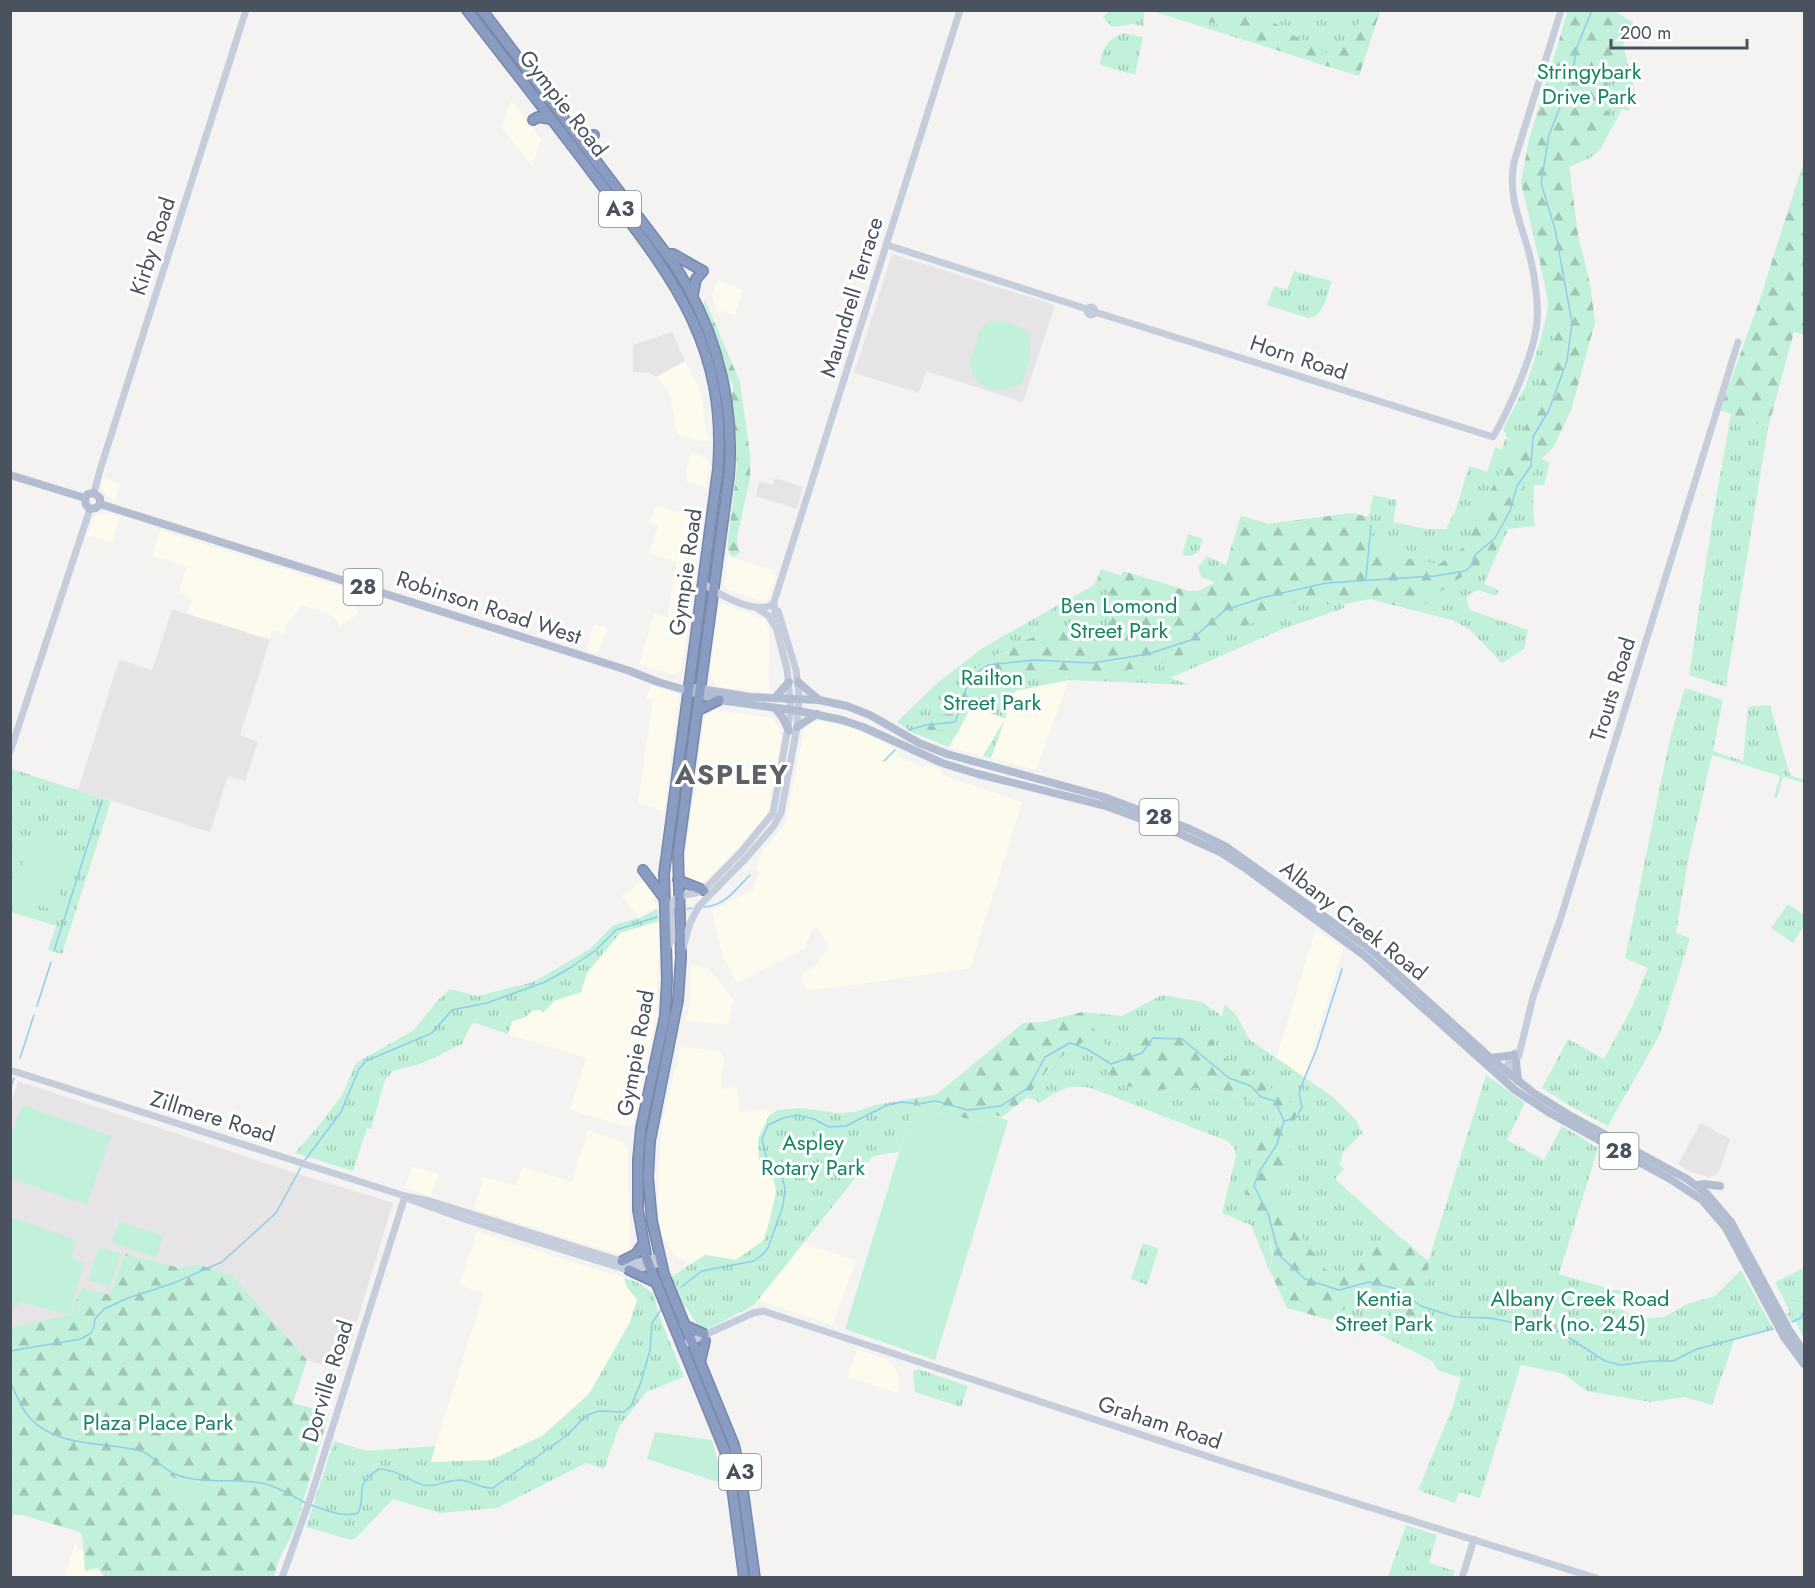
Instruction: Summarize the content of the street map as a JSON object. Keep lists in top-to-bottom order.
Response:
{
  "streets": {
    "highway": ["Gympie Road", "A3"],
    "main road": ["28", "Robinson Road West", "Albany Creek Road"],
    "street": [
      "Kirby Road",
      "Maundrell Terrace",
      "Horn Road",
      "Trouts Road",
      "Zillmere Road",
      "Dorville Road",
      "Graham Road"
    ]
  },
  "crossings": [
    ["Gympie Road", "Robinson Road West"],
    ["Gympie Road", "Zillmere Road"],
    ["Gympie Road", "Graham Road"],
    ["Kirby Road", "Robinson Road West"],
    ["Maundrell Terrace", "Horn Road"],
    ["Maundrell Terrace", "Robinson Road West"],
    ["Maundrell Terrace", "Albany Creek Road"],
    ["Robinson Road West", "Albany Creek Road"],
    ["Trouts Road", "Albany Creek Road"],
    ["Zillmere Road", "Dorville Road"]
  ],
  "districts": ["ASPLEY"],
  "parks": [
    "Stringybark Drive Park",
    "Ben Lomond Street Park",
    "Railton Street Park",
    "Aspley Rotary Park",
    "Kentia Street Park",
    "Albany Creek Road Park (no. 245)",
    "Plaza Place Park"
  ],
  "scale_bar": "200 m"
}
